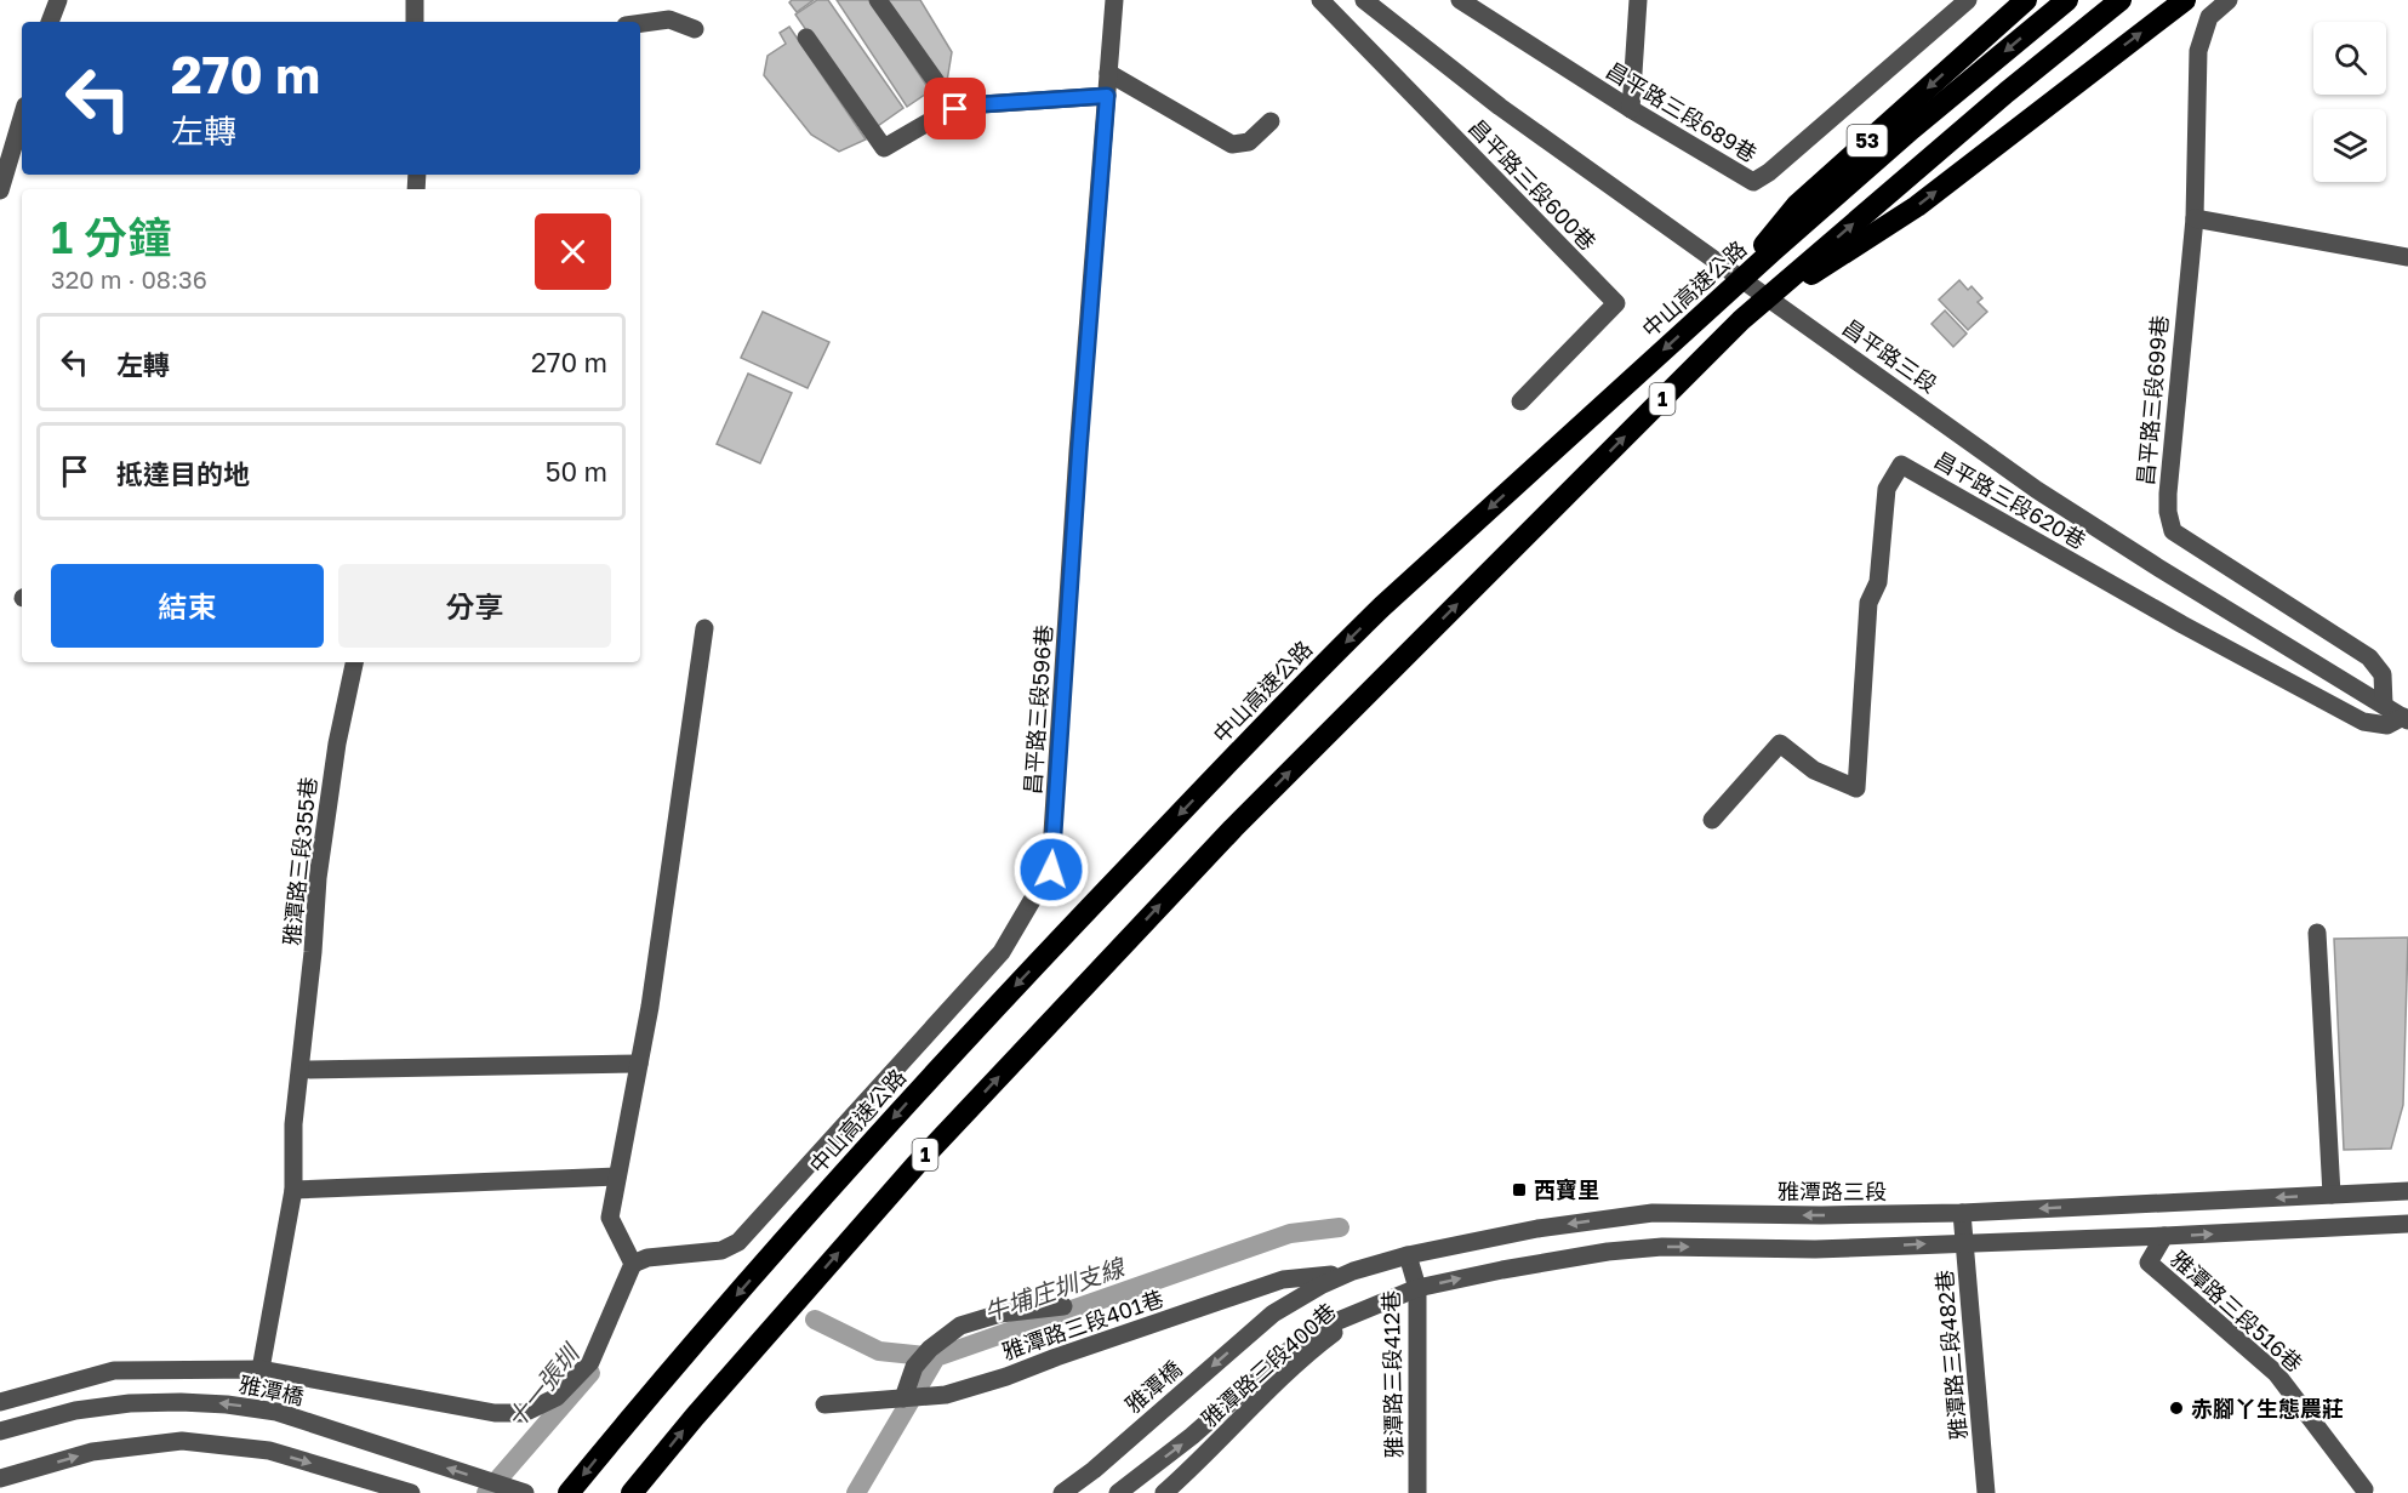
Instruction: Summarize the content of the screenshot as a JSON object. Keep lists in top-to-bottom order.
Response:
{
  "streets": {
    "highway": ["53", "中山高速公路", "1"],
    "street": [
      "昌平路三段689巷",
      "昌平路三段600巷",
      "昌平路三段",
      "昌平路三段699巷",
      "昌平路三段620巷",
      "昌平路三段596巷",
      "雅潭路三段355巷",
      "雅潭路三段",
      "雅潭路三段516巷",
      "雅潭路三段401巷",
      "雅潭路三段482巷",
      "雅潭路三段400巷",
      "雅潭路三段412巷",
      "雅潭橋"
    ]
  },
  "crossings": [
    ["53", "中山高速公路"],
    ["昌平路三段", "昌平路三段699巷"],
    ["昌平路三段", "昌平路三段620巷"],
    ["雅潭路三段", "雅潭路三段401巷"],
    ["雅潭路三段", "雅潭路三段482巷"],
    ["雅潭路三段", "雅潭路三段412巷"],
    ["雅潭路三段", "雅潭橋"],
    ["雅潭路三段400巷", "雅潭路三段412巷"]
  ],
  "water": ["牛埔庄圳支線", "十一張圳"],
  "places": {
    "transit": ["西寶里"],
    "other": ["赤腳丫生態農莊"]
  },
  "page": {
    "turn": ["270 m", "左轉"],
    "heading": ["1 分鐘", "320 m · 08:36"],
    "list": [
      {
        "name": "左轉",
        "value": "270 m"
      },
      {
        "name": "抵達目的地",
        "value": "50 m"
      }
    ],
    "buttons": ["結束", "分享"]
  }
}
